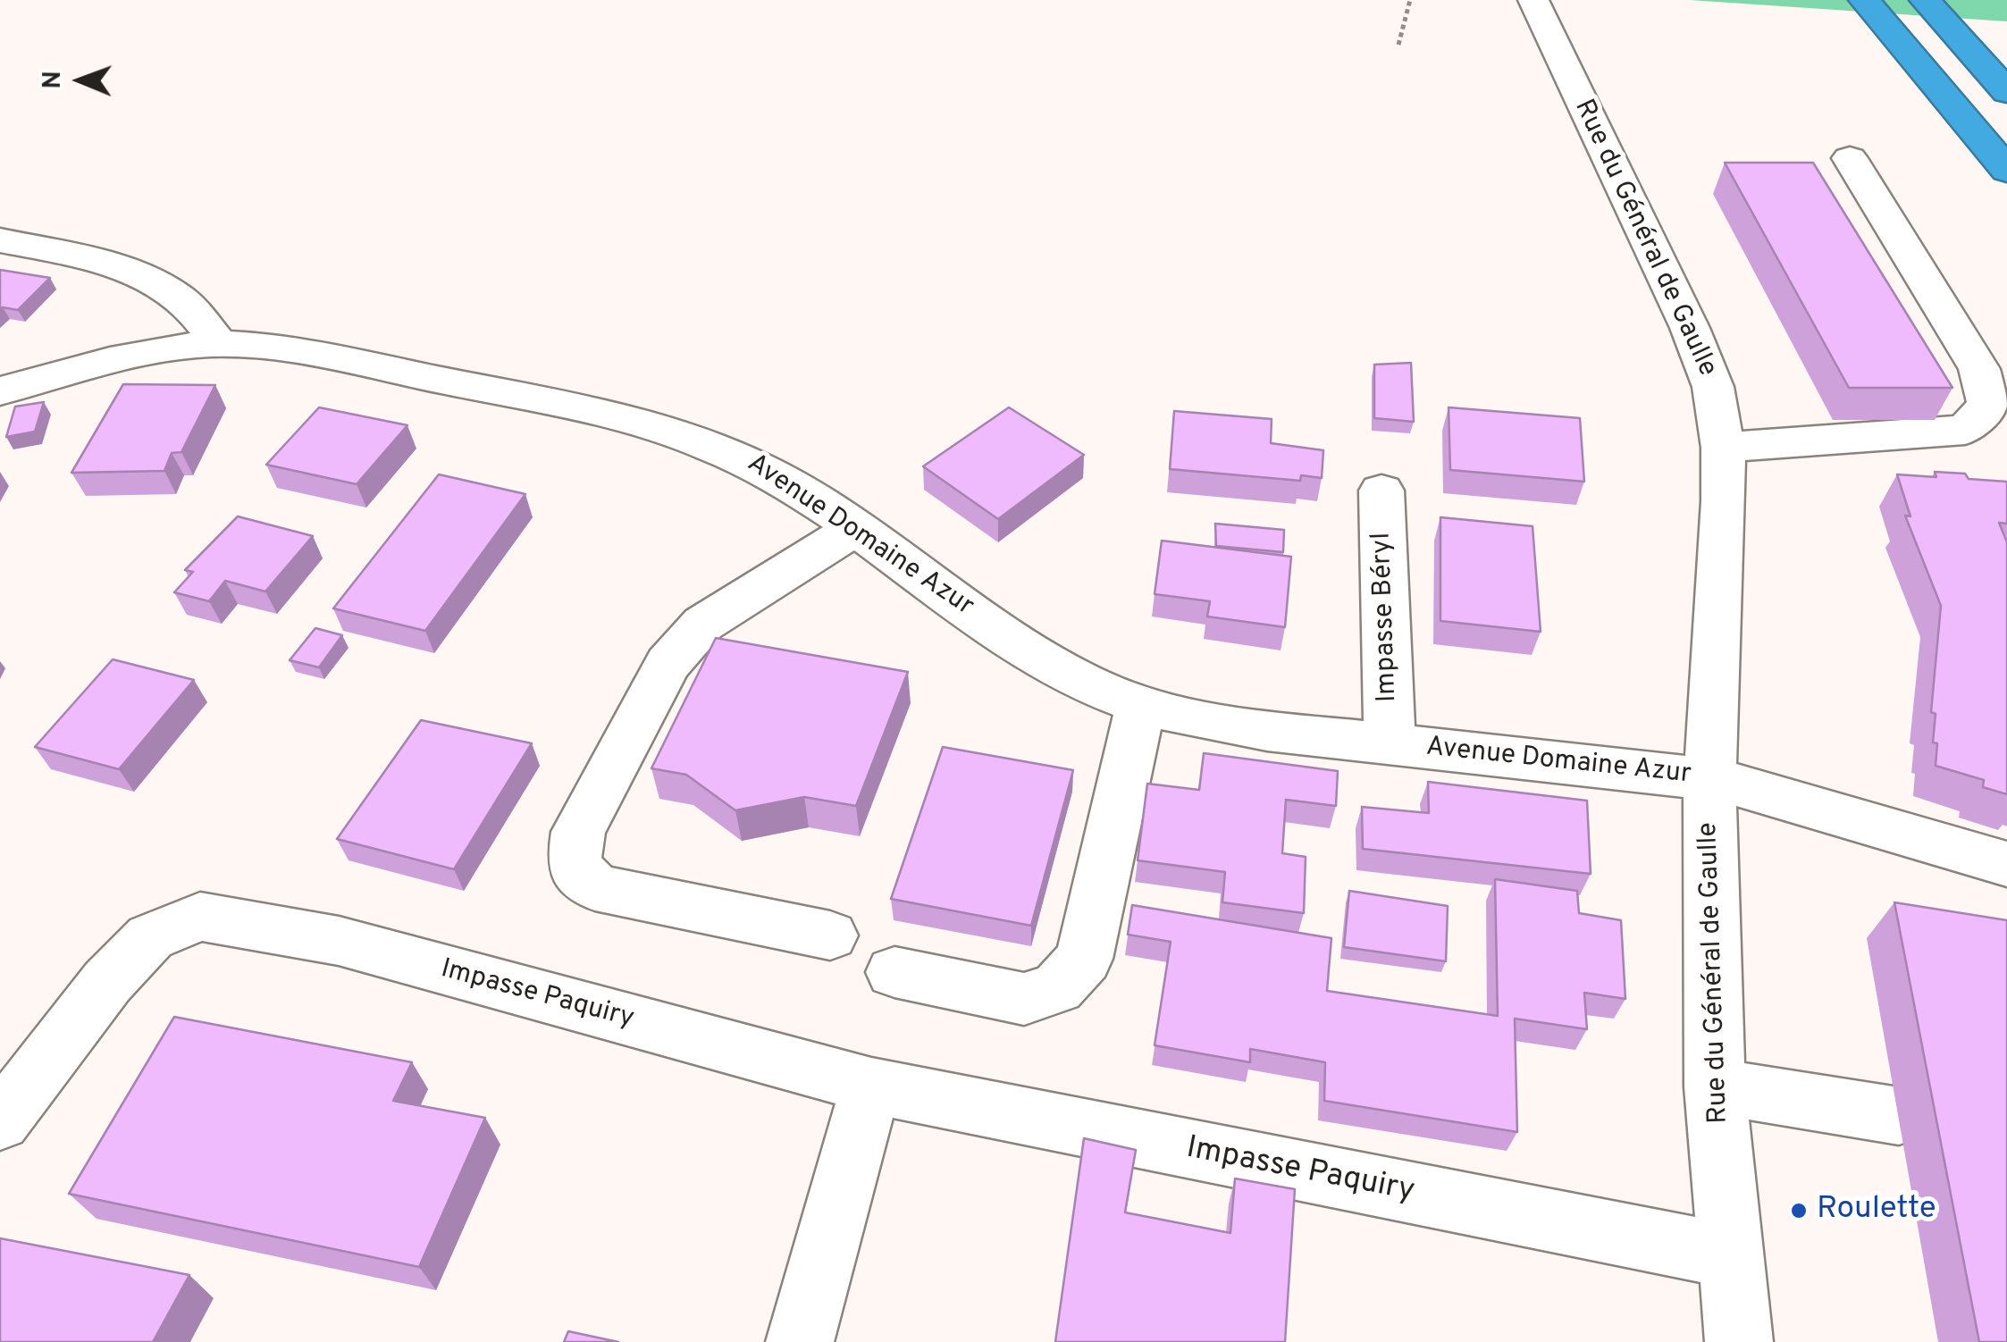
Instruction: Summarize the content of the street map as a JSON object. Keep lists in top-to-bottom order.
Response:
{
  "streets": {
    "street": [
      "Rue du Général de Gaulle",
      "Avenue Domaine Azur",
      "Impasse Béryl",
      "Impasse Paquiry"
    ]
  },
  "crossings": [
    ["Rue du Général de Gaulle", "Avenue Domaine Azur"],
    ["Rue du Général de Gaulle", "Impasse Paquiry"],
    ["Avenue Domaine Azur", "Impasse Béryl"]
  ],
  "places": ["Roulette"],
  "north": "left"
}
